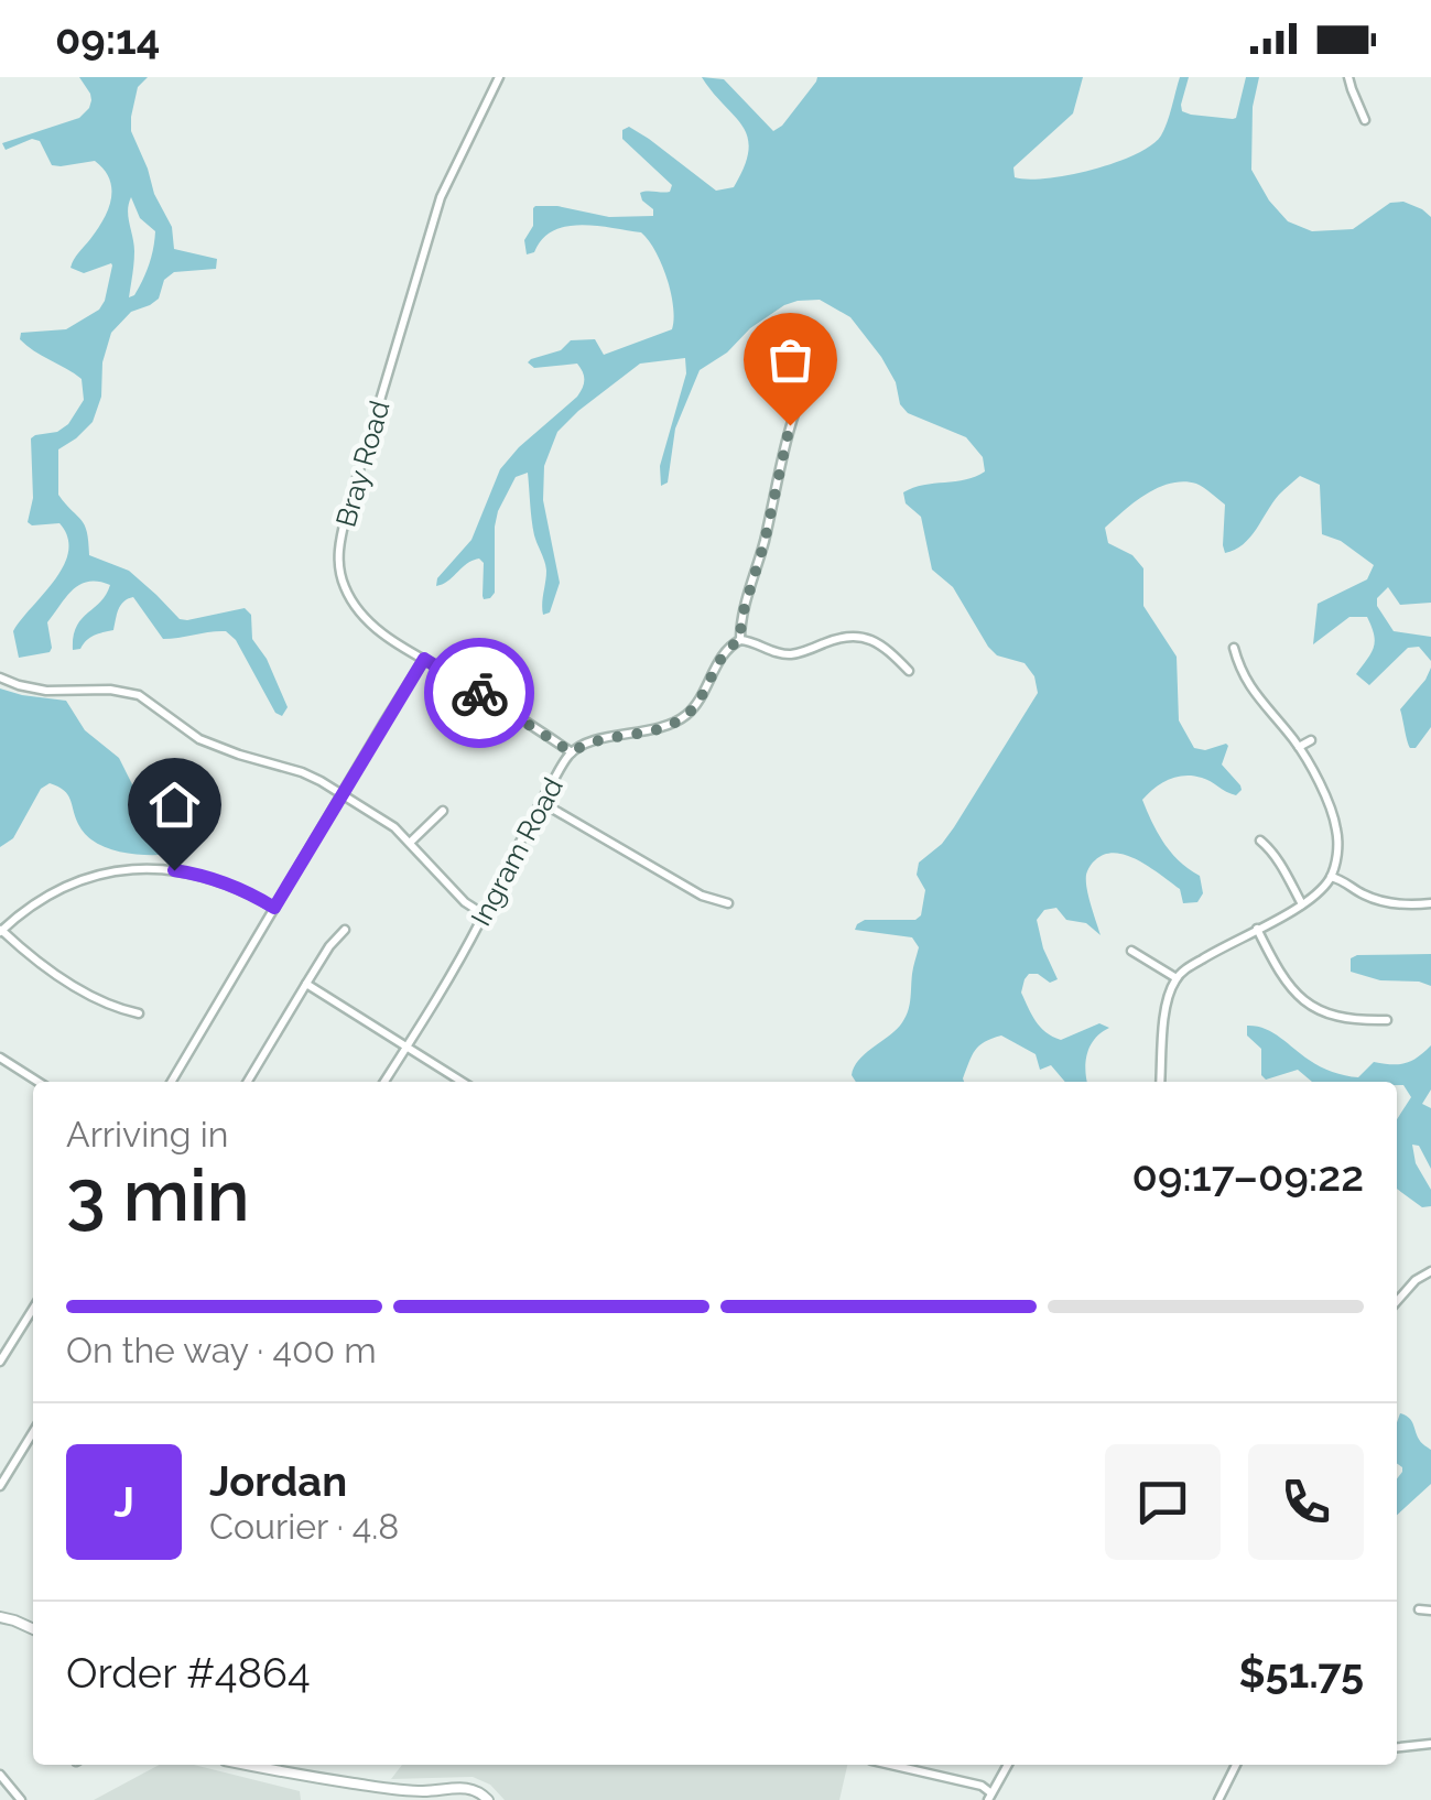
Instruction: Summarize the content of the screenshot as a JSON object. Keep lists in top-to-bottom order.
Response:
{
  "streets": {
    "street": ["Bray Road", "Ingram Road"]
  },
  "crossings": [
    ["Bray Road", "Ingram Road"]
  ],
  "page": {
    "status": "09:14",
    "heading": ["3 min", "Arriving in", "09:17–09:22"],
    "panel": [
      "Jordan",
      "Courier · 4.8",
      "Order #4864",
      "$51.75"
    ],
    "bar": "On the way · 400 m",
    "round": "J"
  }
}
